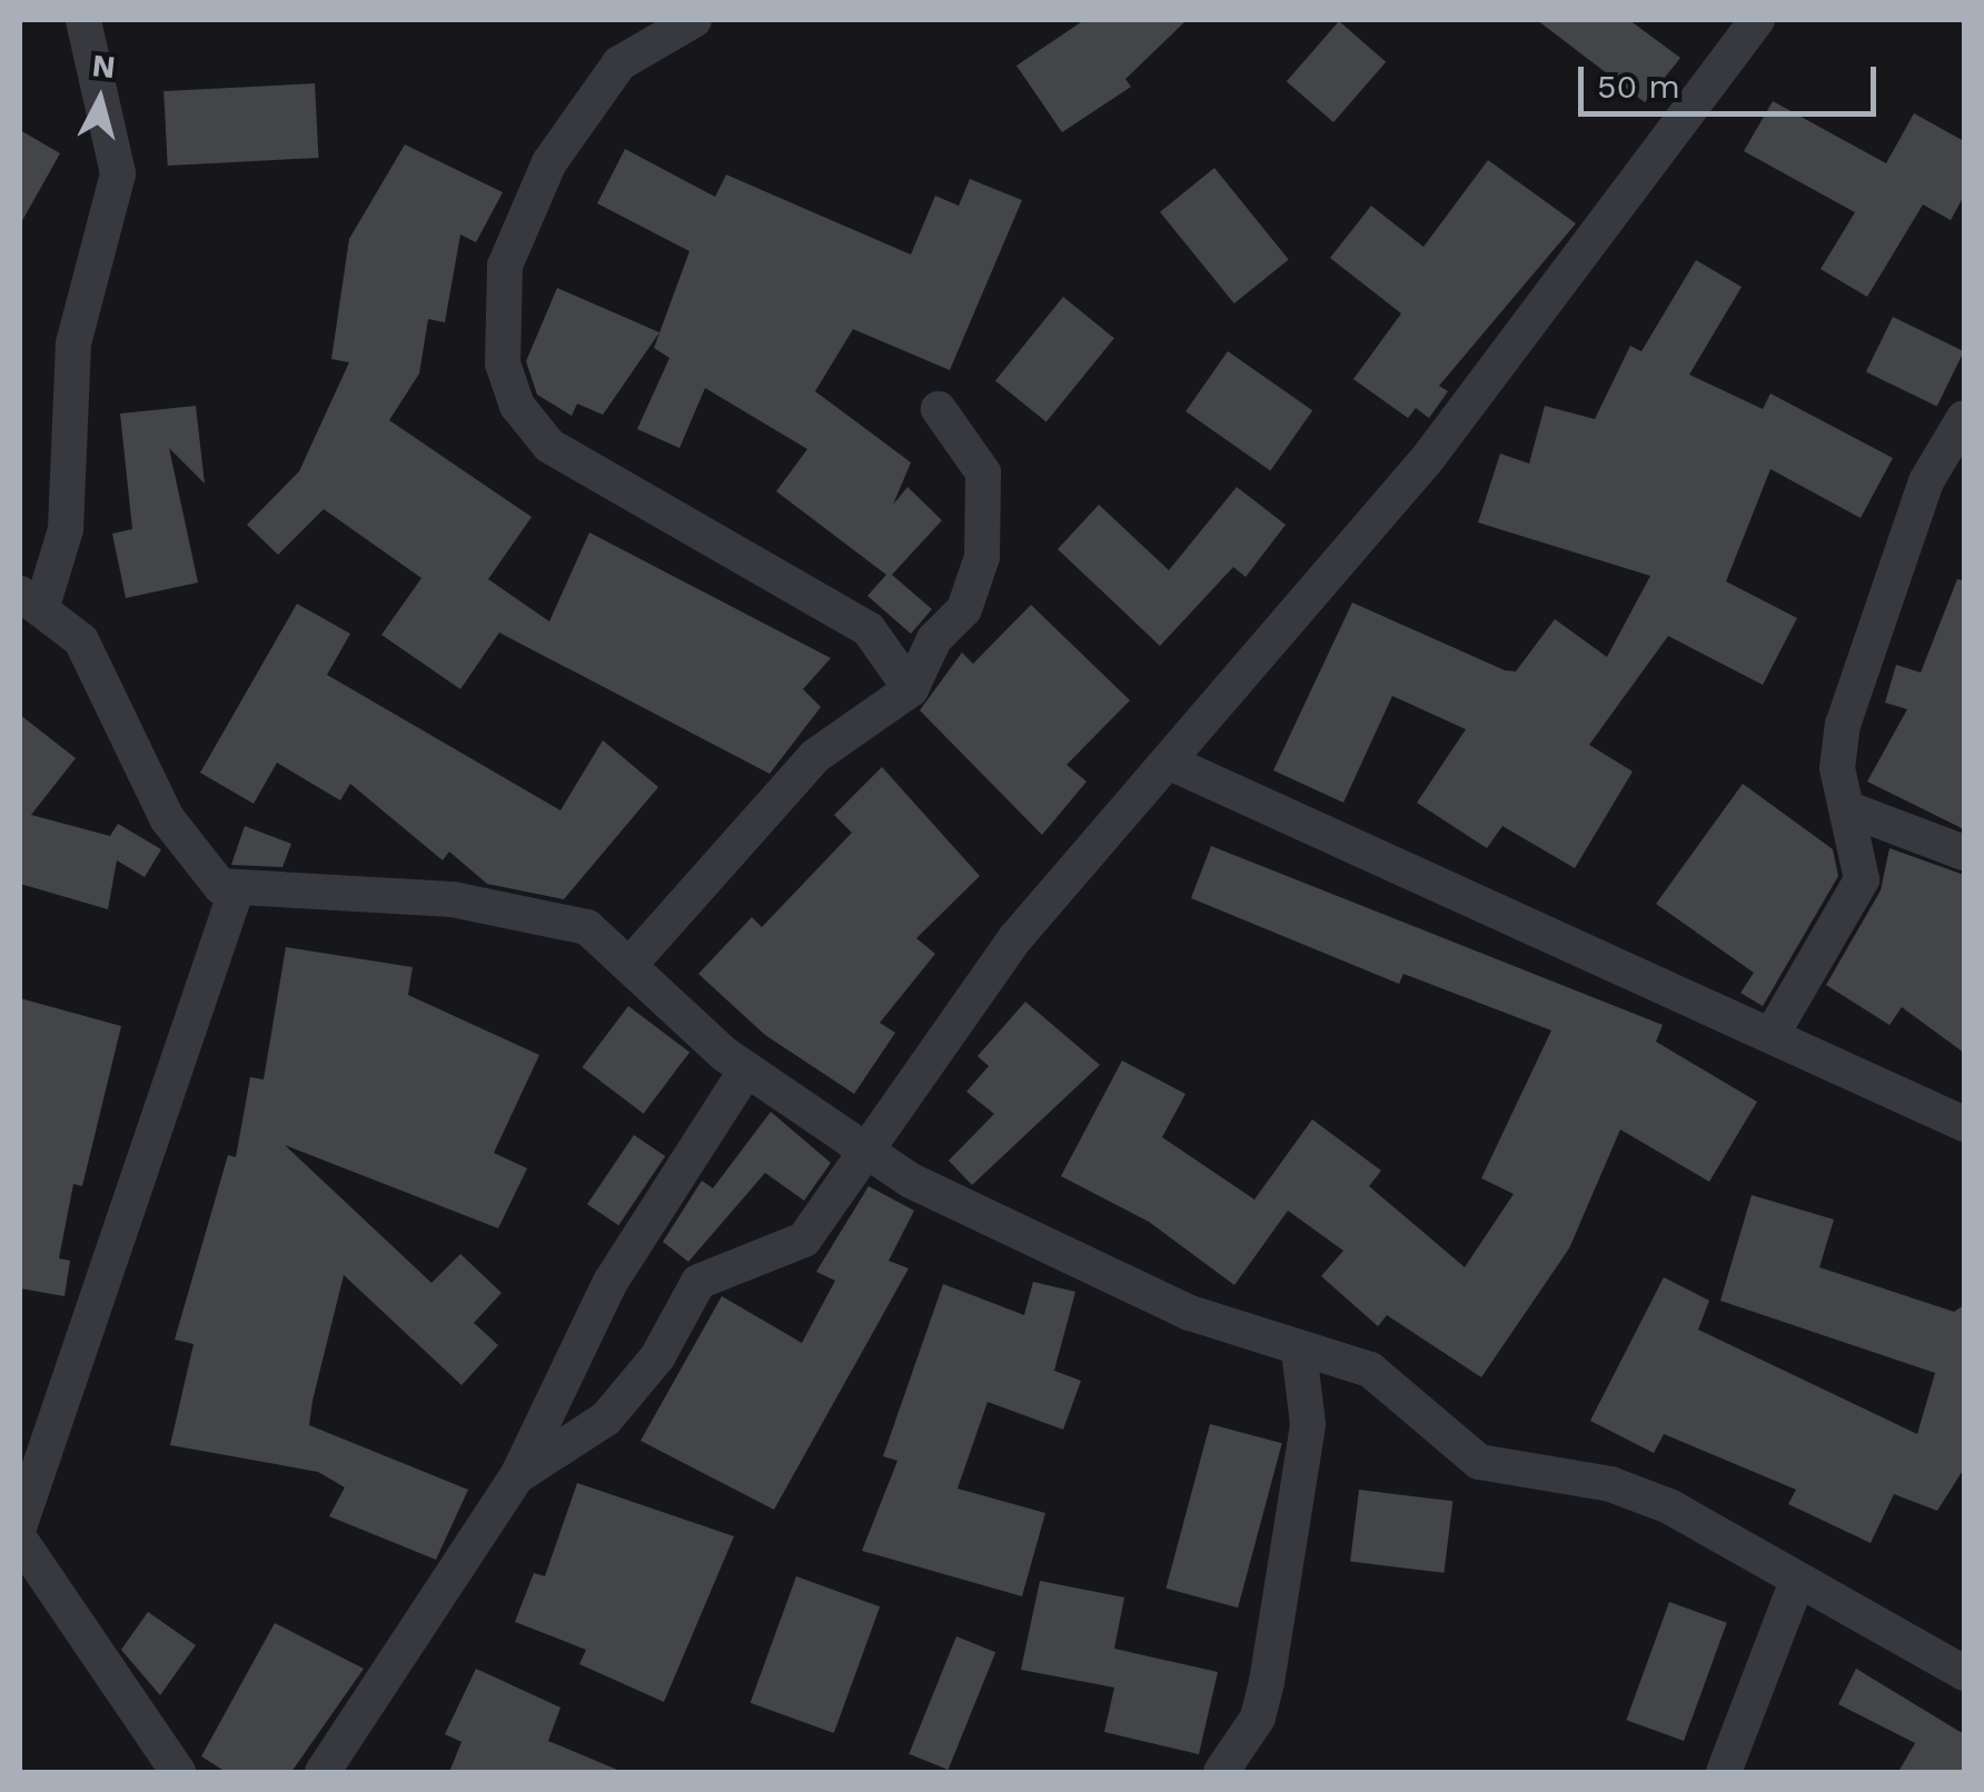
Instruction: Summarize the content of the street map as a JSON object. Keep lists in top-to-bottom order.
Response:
{
  "scale_bar": "50 m",
  "north": "top"
}
